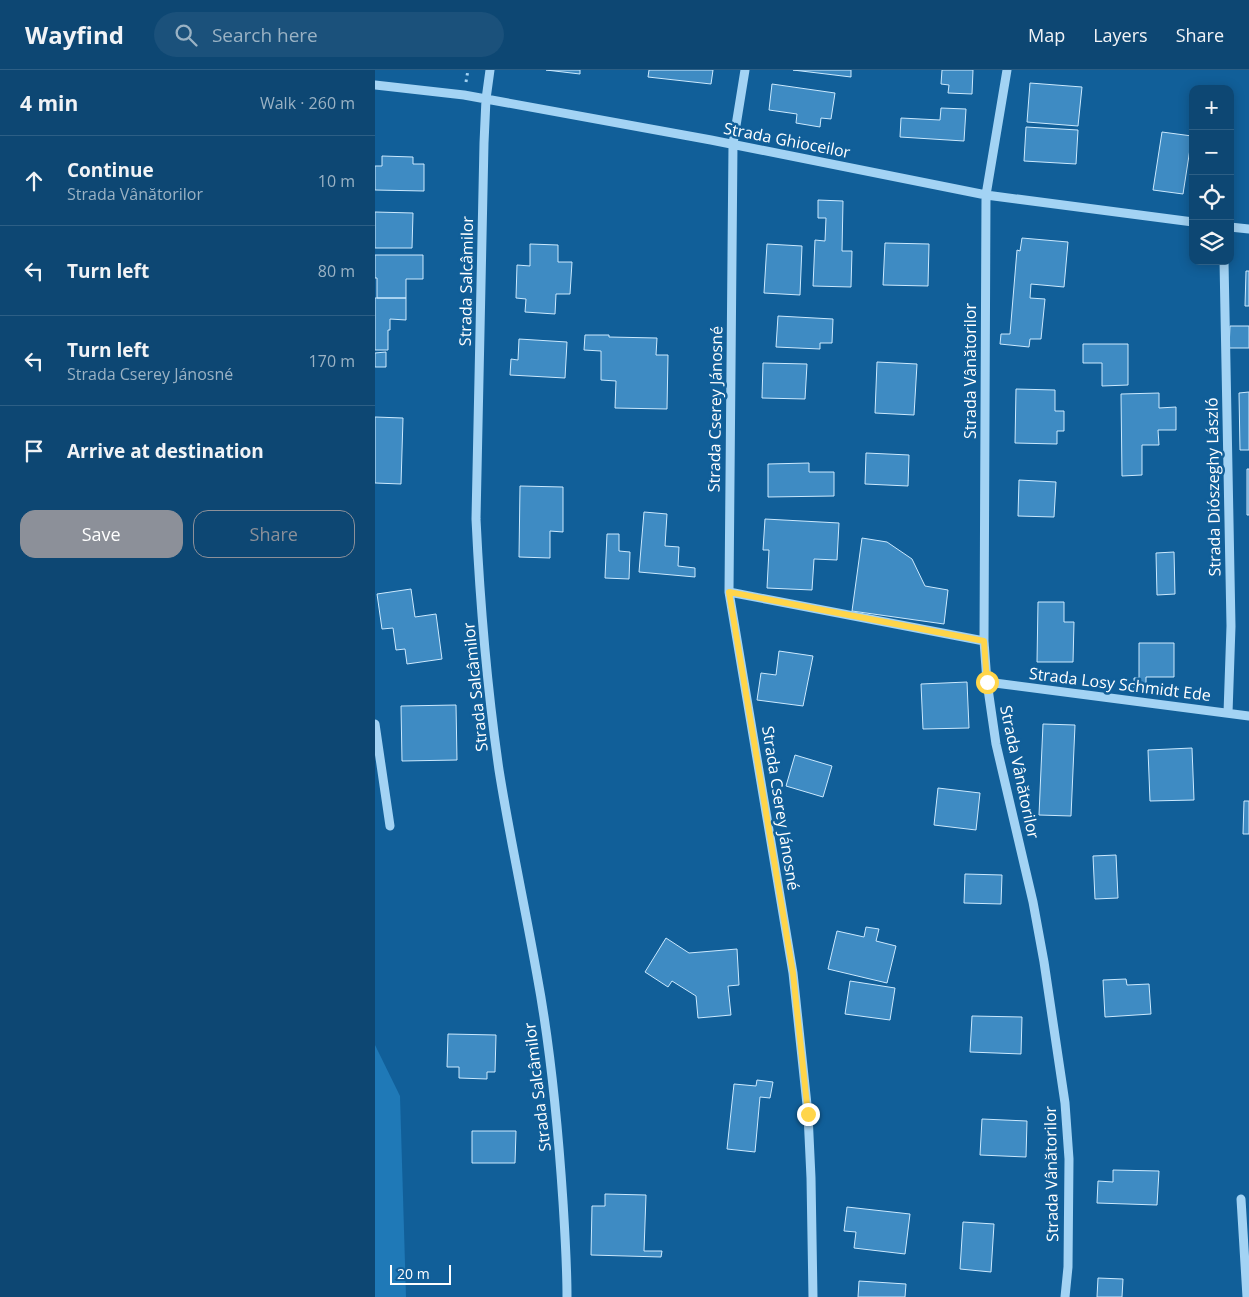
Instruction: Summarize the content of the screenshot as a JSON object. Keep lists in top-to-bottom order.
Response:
{
  "streets": {
    "street": [
      "Strada Ghioceilor",
      "Strada Salcâmilor",
      "Strada Vânătorilor",
      "Strada Cserey Jánosné",
      "Strada Diószeghy László",
      "Strada Losy Schmidt Ede"
    ]
  },
  "crossings": [
    ["Strada Ghioceilor", "Strada Salcâmilor"],
    ["Strada Ghioceilor", "Strada Vânătorilor"],
    ["Strada Ghioceilor", "Strada Cserey Jánosné"],
    ["Strada Vânătorilor", "Strada Losy Schmidt Ede"],
    ["Strada Diószeghy László", "Strada Losy Schmidt Ede"]
  ],
  "scale_bar": "20 m",
  "page": {
    "header": "Wayfind",
    "search": "Search here",
    "nav": ["Map", "Layers", "Share"],
    "heading": ["4 min", "Walk · 260 m"],
    "map_buttons": ["+", "−"],
    "list": [
      ["Continue", "Strada Vânătorilor", "10 m"],
      ["Turn left", "80 m"],
      ["Turn left", "Strada Cserey Jánosné", "170 m"],
      "Arrive at destination"
    ],
    "buttons": ["Save", "Share"],
    "scale": "20 m"
  }
}
